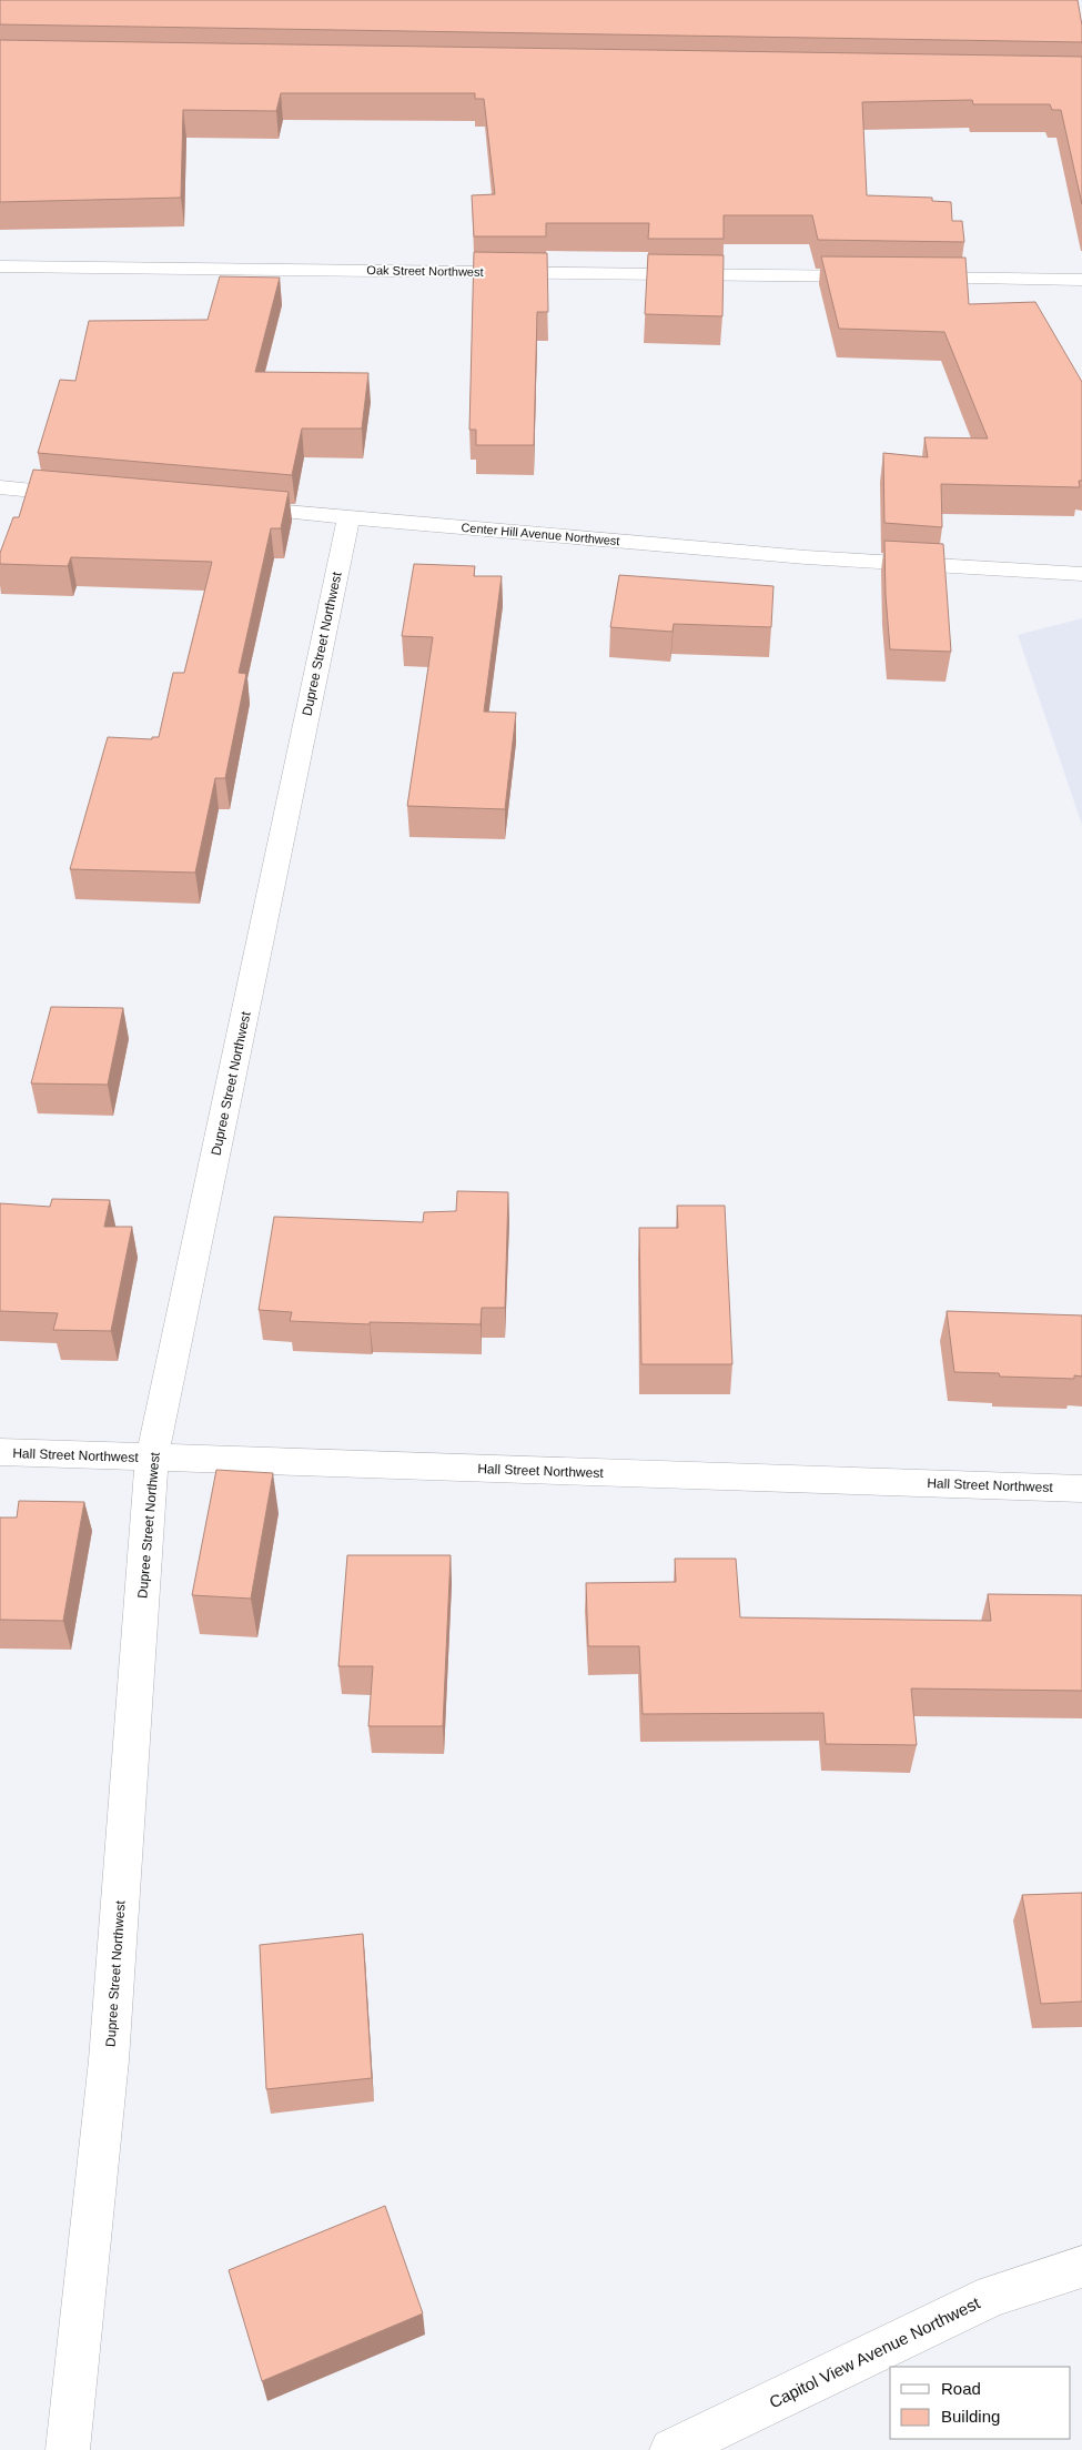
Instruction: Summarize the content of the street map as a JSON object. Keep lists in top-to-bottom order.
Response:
{
  "streets": {
    "street": [
      "Oak Street Northwest",
      "Center Hill Avenue Northwest",
      "Dupree Street Northwest",
      "Hall Street Northwest",
      "Capitol View Avenue Northwest"
    ]
  },
  "crossings": [
    ["Center Hill Avenue Northwest", "Dupree Street Northwest"],
    ["Dupree Street Northwest", "Hall Street Northwest"]
  ],
  "legend": ["Road", "Building"]
}
